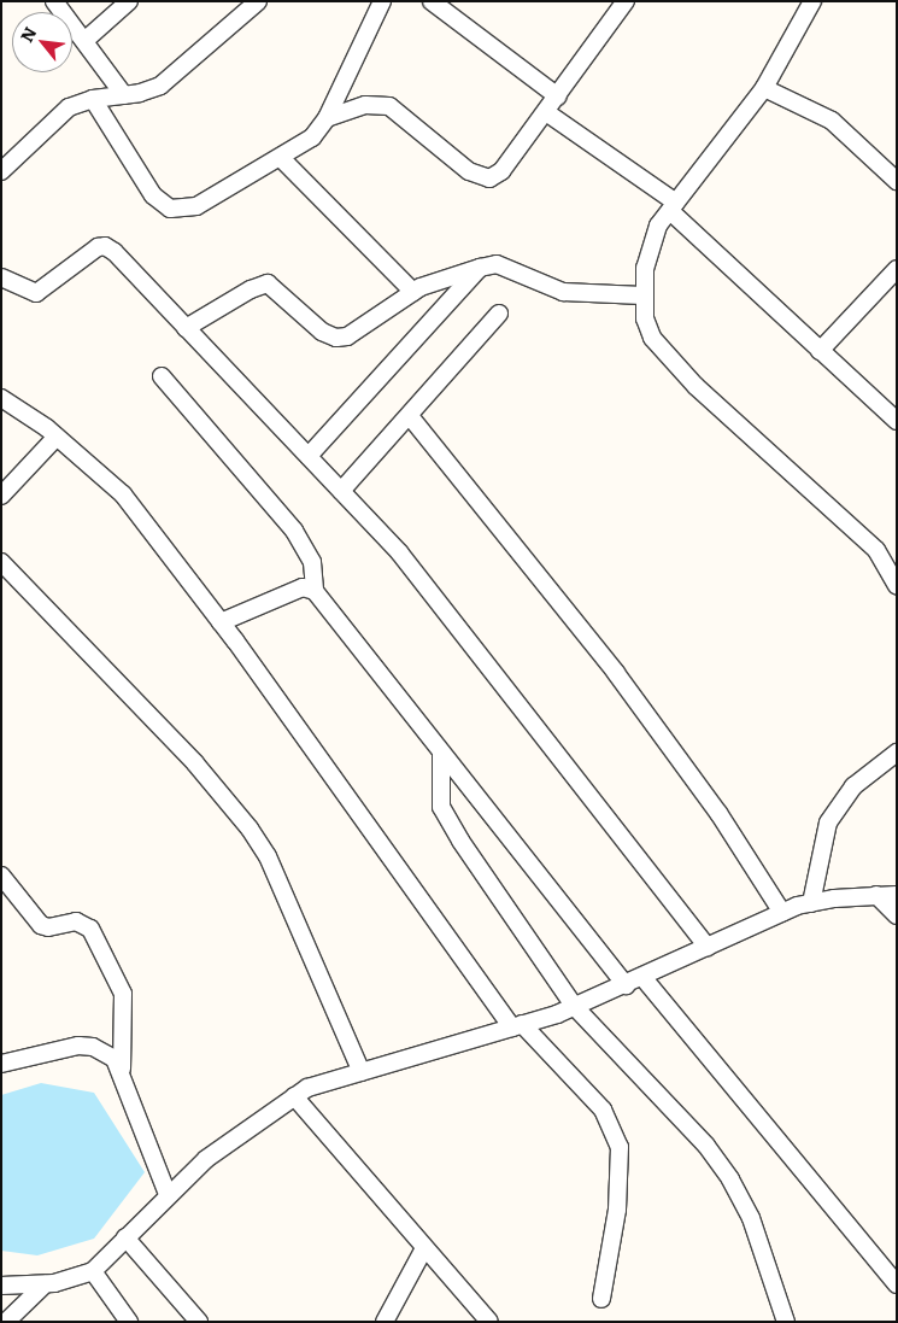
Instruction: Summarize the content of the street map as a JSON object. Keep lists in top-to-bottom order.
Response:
{
  "north": "top left"
}
